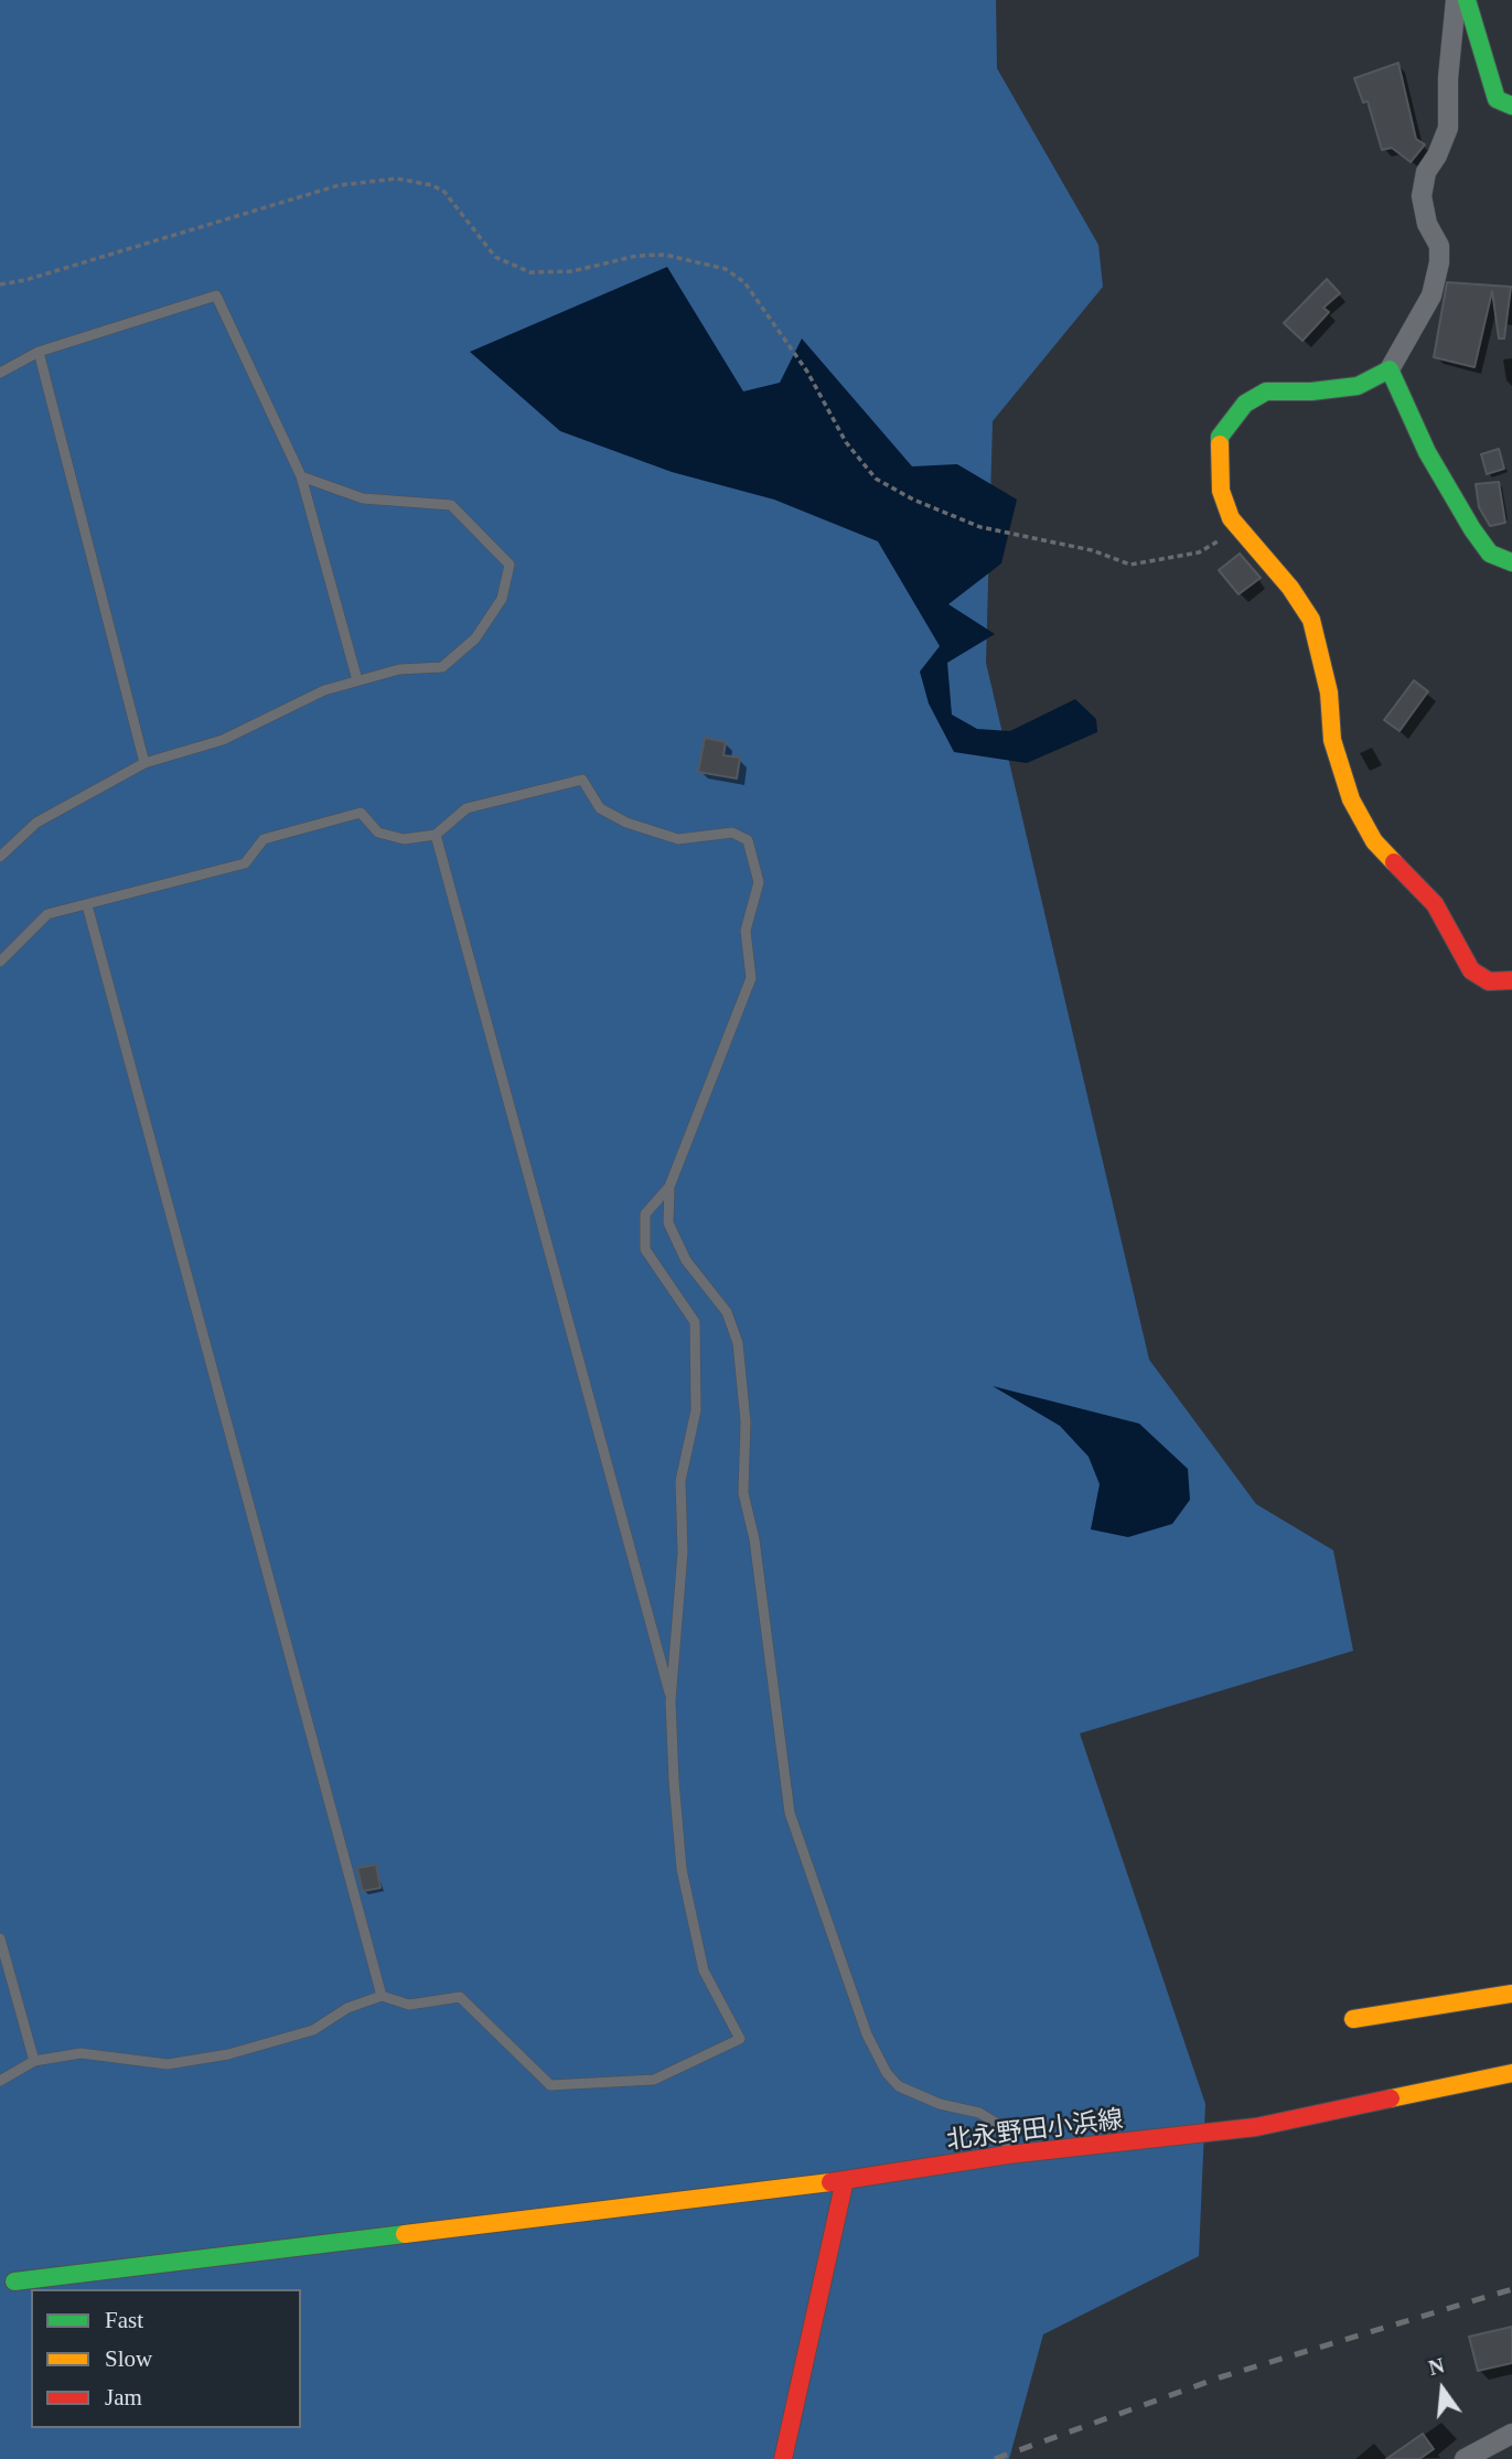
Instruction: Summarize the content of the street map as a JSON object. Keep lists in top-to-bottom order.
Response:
{
  "streets": {
    "street": ["北永野田小浜線"]
  },
  "legend": ["Fast", "Slow", "Jam"],
  "north": "top"
}
